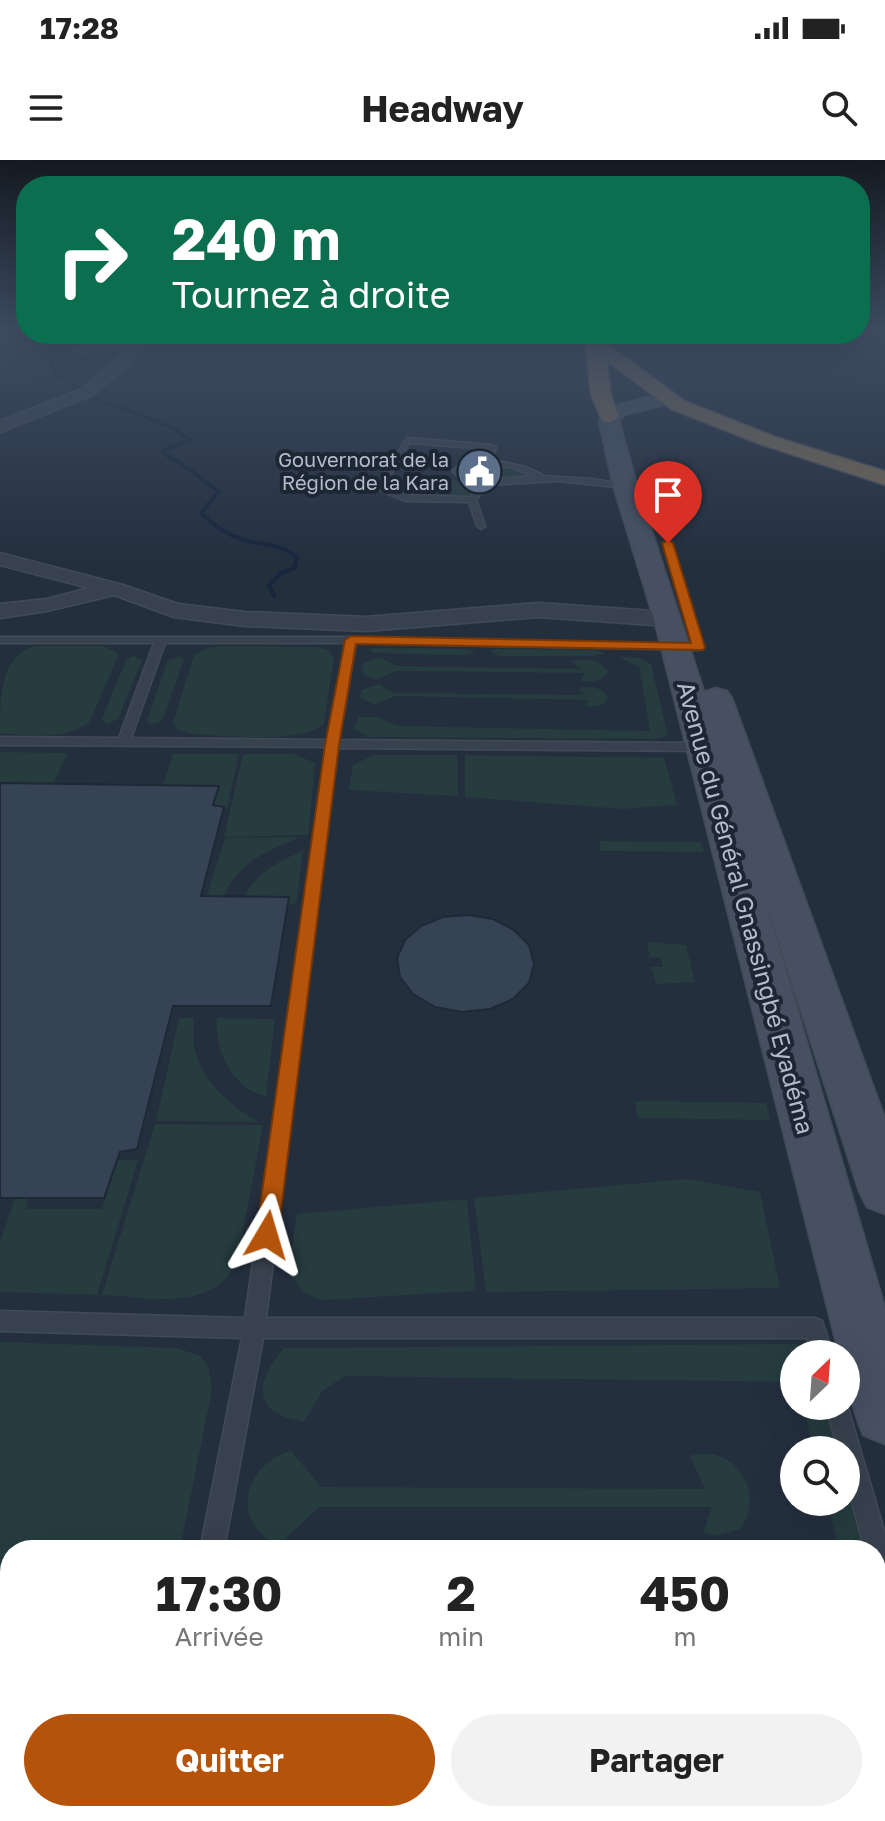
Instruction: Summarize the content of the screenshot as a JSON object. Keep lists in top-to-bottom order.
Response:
{
  "streets": {
    "main road": ["Avenue du Général Gnassingbé Eyadéma"]
  },
  "places": {
    "public building": ["Gouvernorat de la Région de la Kara"]
  },
  "north": "top right",
  "page": {
    "status": "17:28",
    "header": "Headway",
    "turn": ["240 m", "Tournez à droite"],
    "eta": [
      "17:30",
      "Arrivée",
      "2",
      "min",
      "450",
      "m"
    ],
    "buttons": ["Quitter", "Partager"]
  }
}
